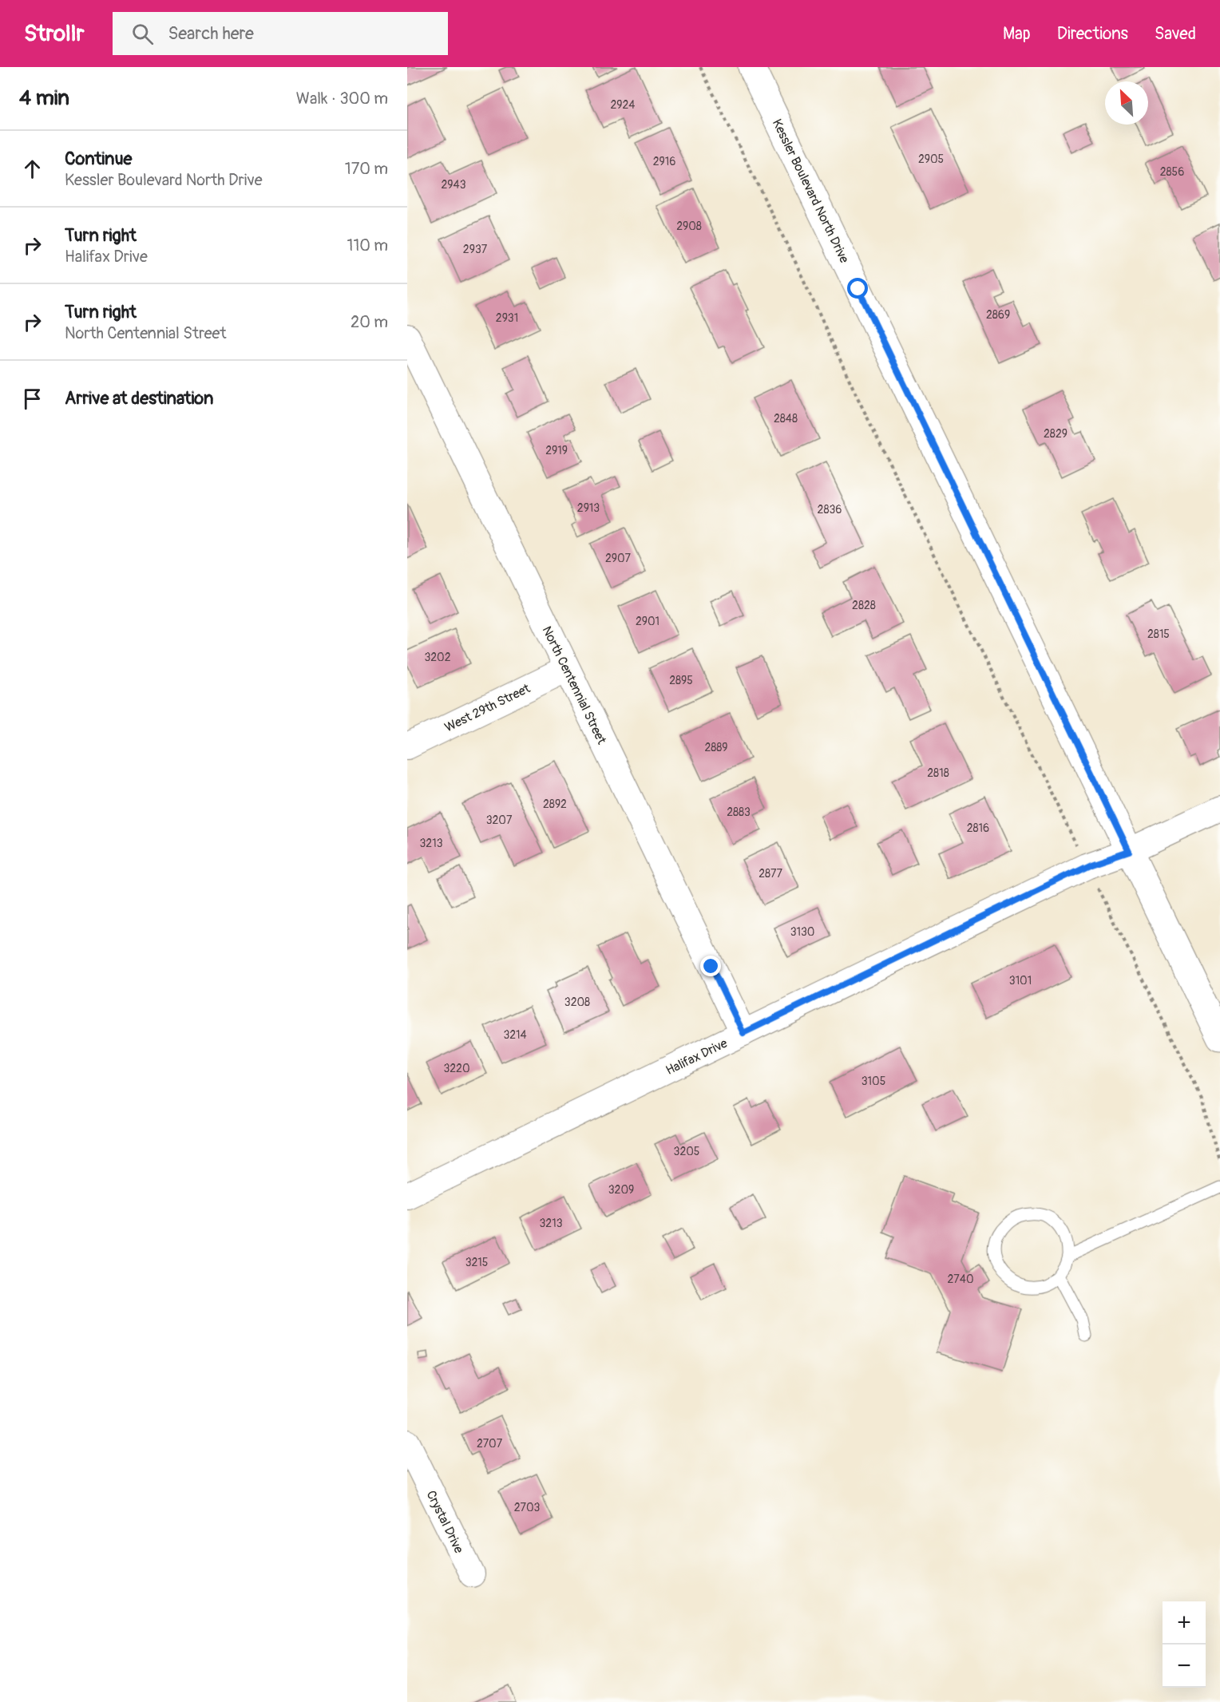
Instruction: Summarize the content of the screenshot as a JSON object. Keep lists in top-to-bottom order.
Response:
{
  "streets": {
    "main road": ["Kessler Boulevard North Drive"],
    "street": [
      "North Centennial Street",
      "West 29th Street",
      "Halifax Drive",
      "Crystal Drive"
    ]
  },
  "crossings": [
    ["Kessler Boulevard North Drive", "Halifax Drive"],
    ["North Centennial Street", "West 29th Street"],
    ["North Centennial Street", "Halifax Drive"]
  ],
  "house_numbers": [
    "2924",
    "2905",
    "2916",
    "2856",
    "2943",
    "2908",
    "2937",
    "2869",
    "2931",
    "2848",
    "2829",
    "2919",
    "2913",
    "2836",
    "2907",
    "2828",
    "2901",
    "2815",
    "3202",
    "2895",
    "2889",
    "2818",
    "2892",
    "2883",
    "3207",
    "2816",
    "3213",
    "2877",
    "3130",
    "3101",
    "3208",
    "3214",
    "3220",
    "3105",
    "3205",
    "3209",
    "3213",
    "3215",
    "2740",
    "2707",
    "2703"
  ],
  "north": "top left",
  "page": {
    "header": "Strollr",
    "search": "Search here",
    "nav": ["Map", "Directions", "Saved"],
    "heading": ["4 min", "Walk · 300 m"],
    "list": [
      ["Continue", "Kessler Boulevard North Drive", "170 m"],
      ["Turn right", "Halifax Drive", "110 m"],
      ["Turn right", "North Centennial Street", "20 m"],
      "Arrive at destination"
    ],
    "map_buttons": ["+", "−"]
  }
}
